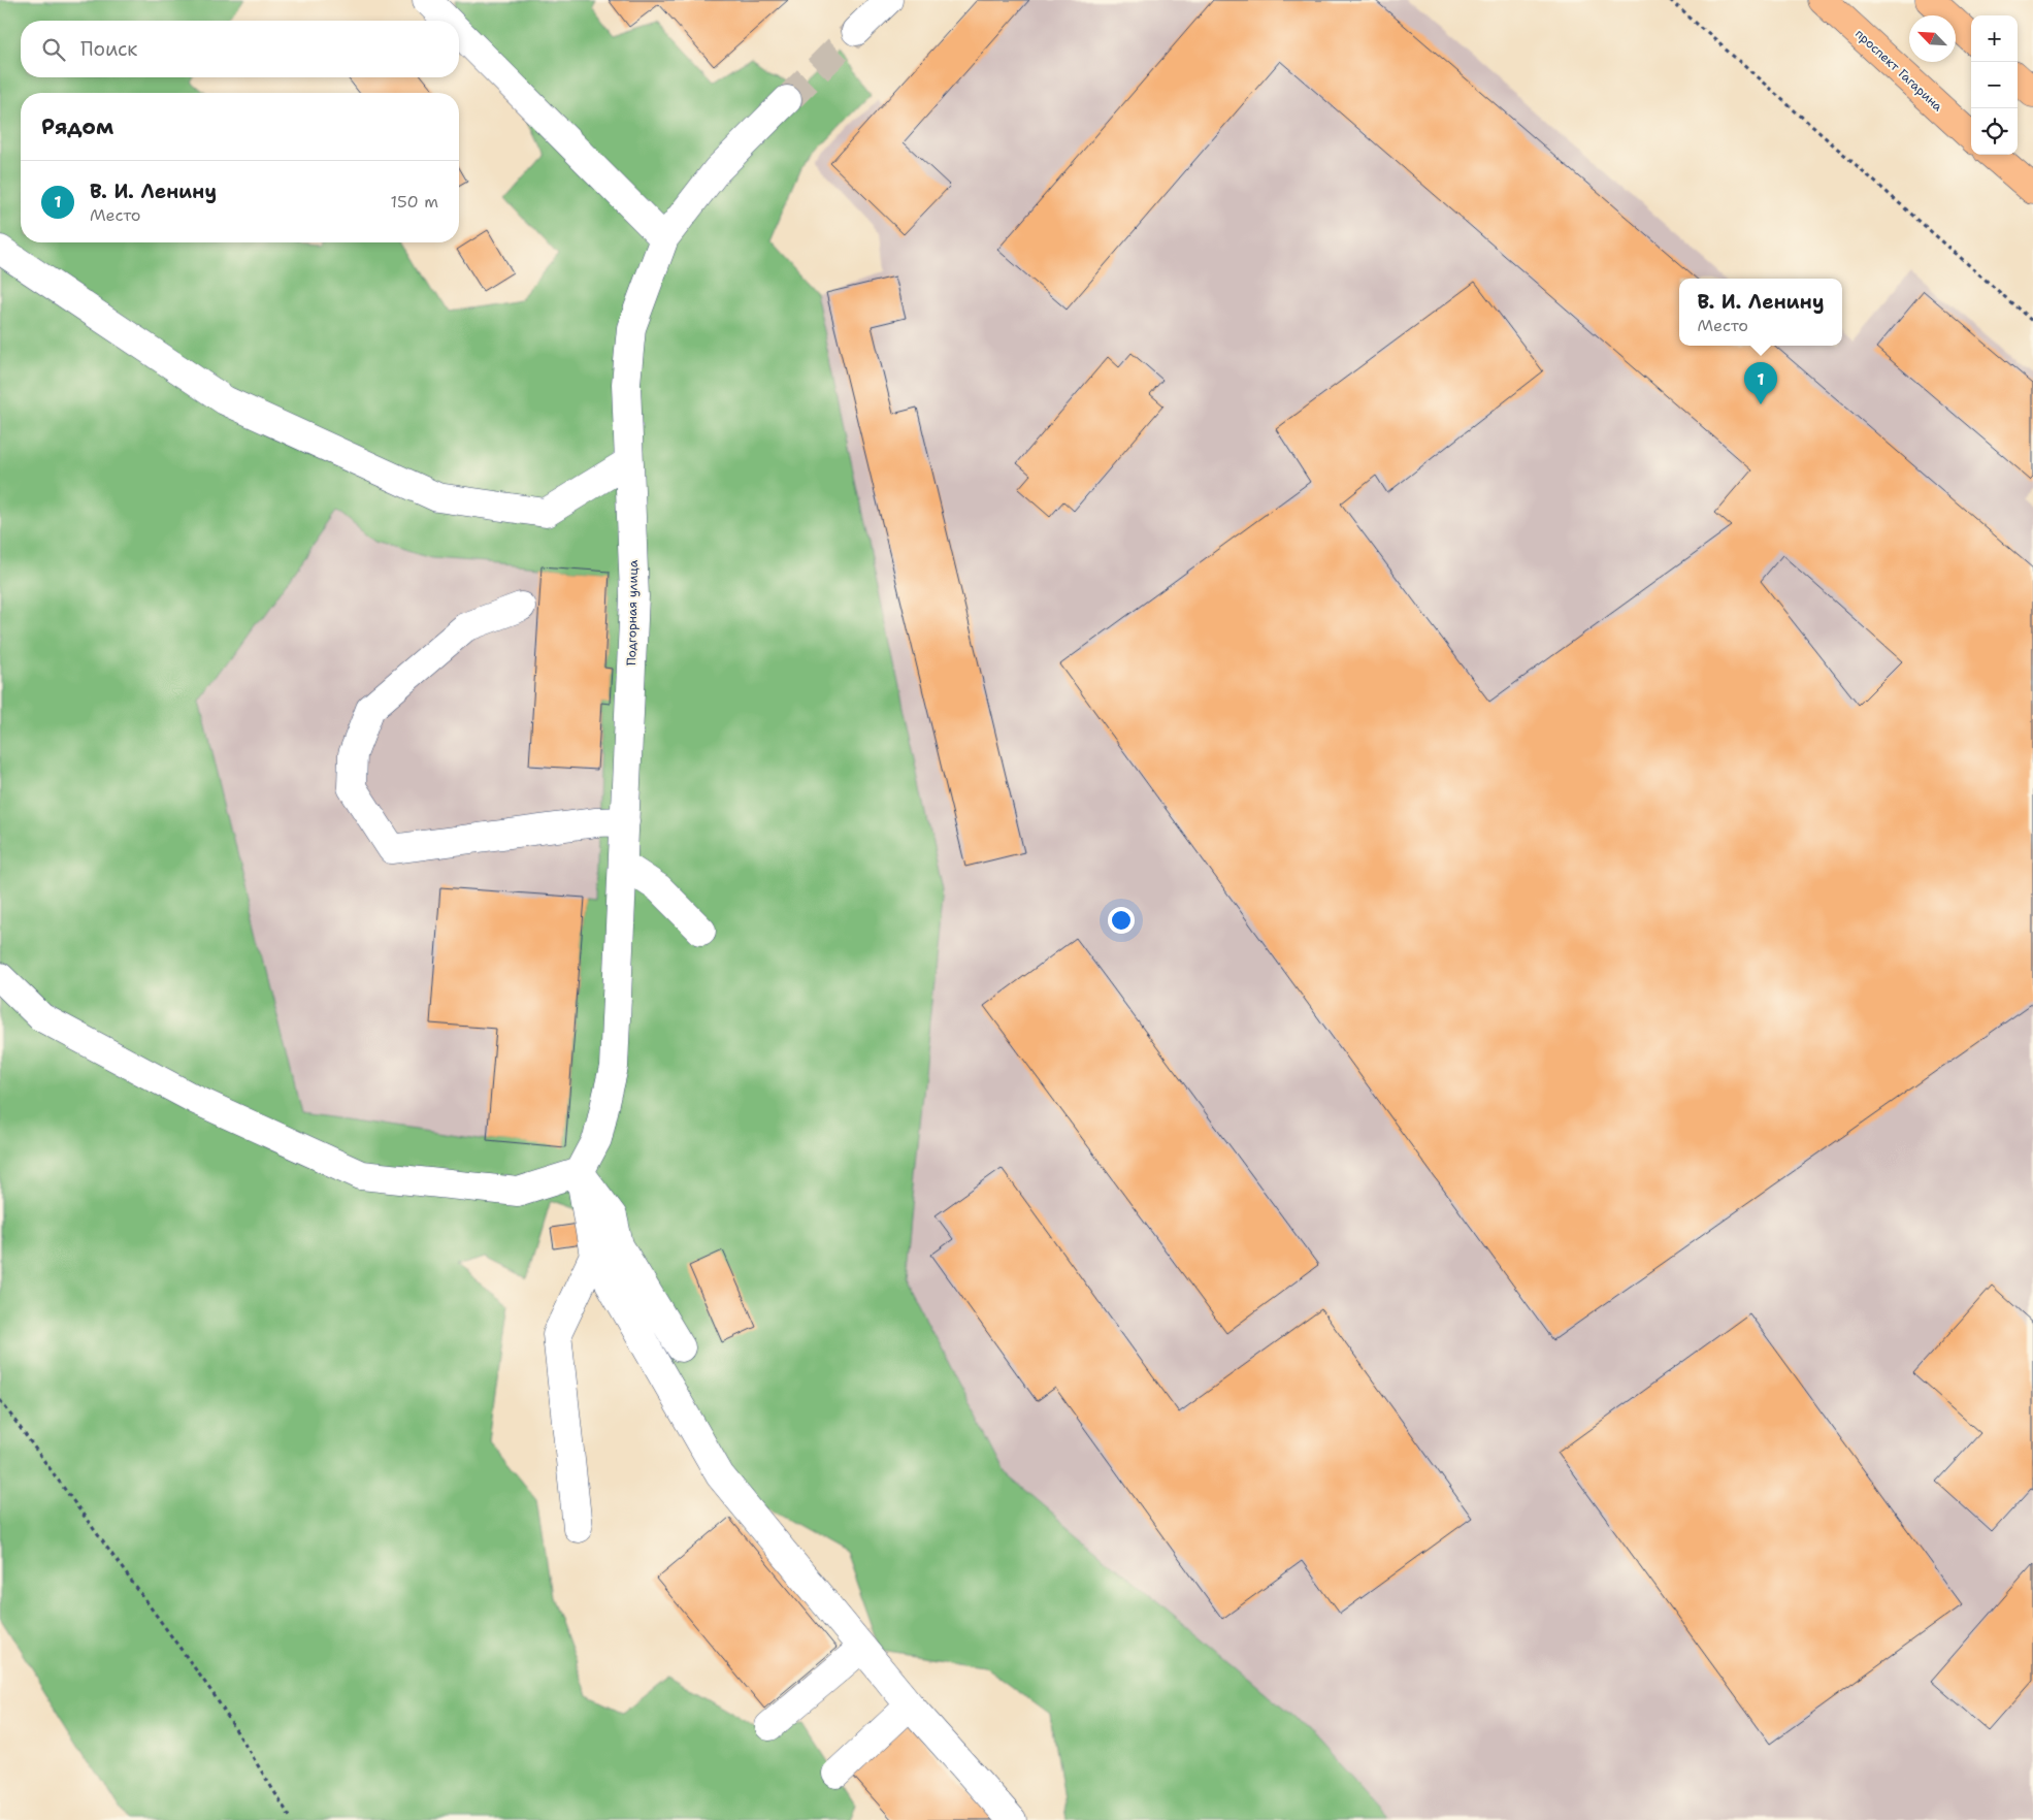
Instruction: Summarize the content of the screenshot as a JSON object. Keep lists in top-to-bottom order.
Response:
{
  "streets": {
    "main road": ["проспект Гагарина"],
    "street": ["Подгорная улица"]
  },
  "north": "top left",
  "page": {
    "map_buttons": ["+", "−"],
    "search": "Поиск",
    "heading": "Рядом",
    "list": [
      {
        "mark": "1",
        "name": "В. И. Ленину",
        "note": "Место",
        "value": "150 m"
      }
    ],
    "popup": ["В. И. Ленину", "Место"],
    "pins": "1"
  }
}
